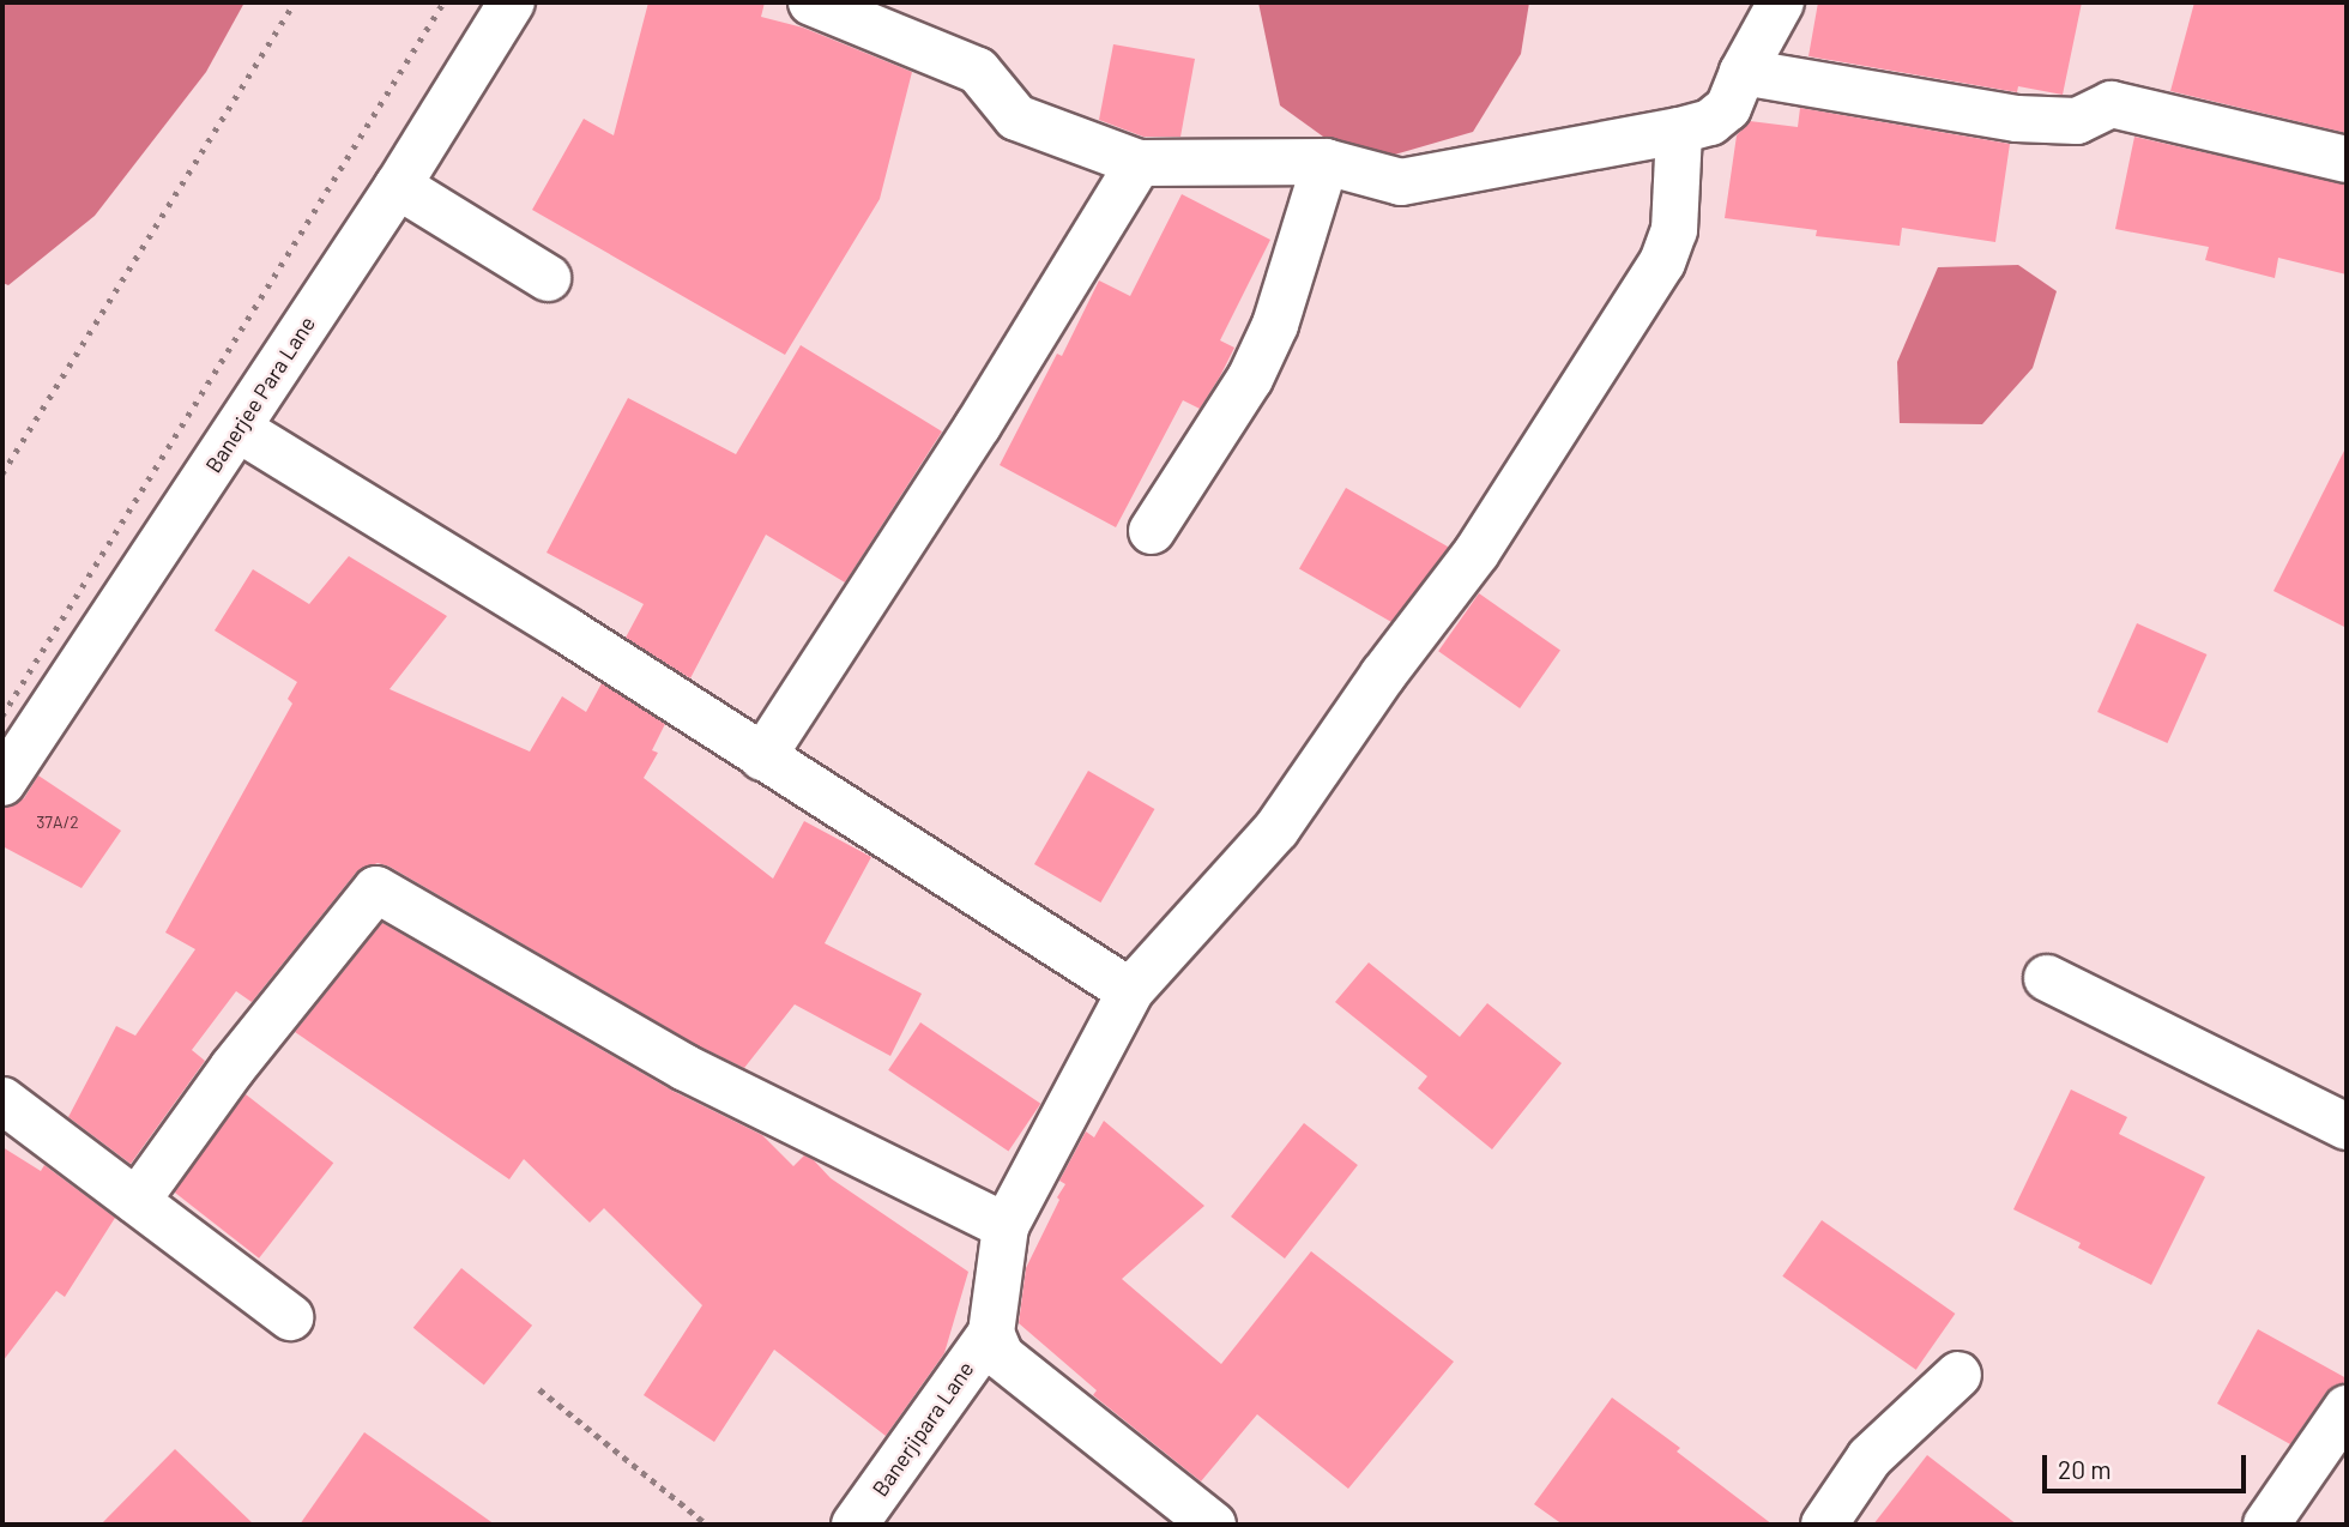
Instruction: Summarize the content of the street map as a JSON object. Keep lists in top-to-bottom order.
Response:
{
  "streets": {
    "street": ["Banerjee Para Lane", "Banerjipara Lane"]
  },
  "house_numbers": ["37A/2"],
  "scale_bar": "20 m"
}
